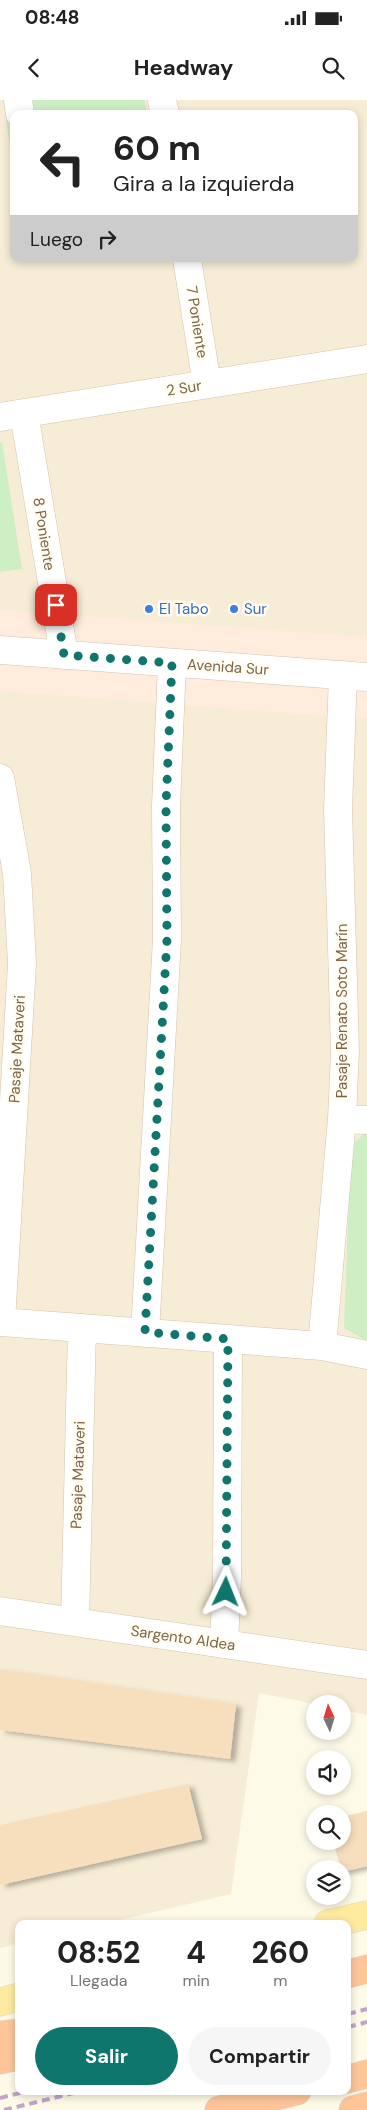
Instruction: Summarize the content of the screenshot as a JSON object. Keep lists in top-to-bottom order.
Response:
{
  "streets": {
    "street": [
      "7 Poniente",
      "2 Sur",
      "8 Poniente",
      "Avenida Sur",
      "Pasaje Renato Soto Marín",
      "Pasaje Mataveri",
      "Sargento Aldea"
    ]
  },
  "crossings": [
    ["7 Poniente", "2 Sur"],
    ["2 Sur", "8 Poniente"],
    ["8 Poniente", "Avenida Sur"],
    ["Avenida Sur", "Pasaje Renato Soto Marín"],
    ["Pasaje Mataveri", "Sargento Aldea"]
  ],
  "places": ["El Tabo", "Sur"],
  "north": "top",
  "page": {
    "status": "08:48",
    "header": "Headway",
    "turn": ["60 m", "Gira a la izquierda"],
    "then": "Luego",
    "eta": [
      "08:52",
      "Llegada",
      "4",
      "min",
      "260",
      "m"
    ],
    "buttons": ["Salir", "Compartir"]
  }
}
